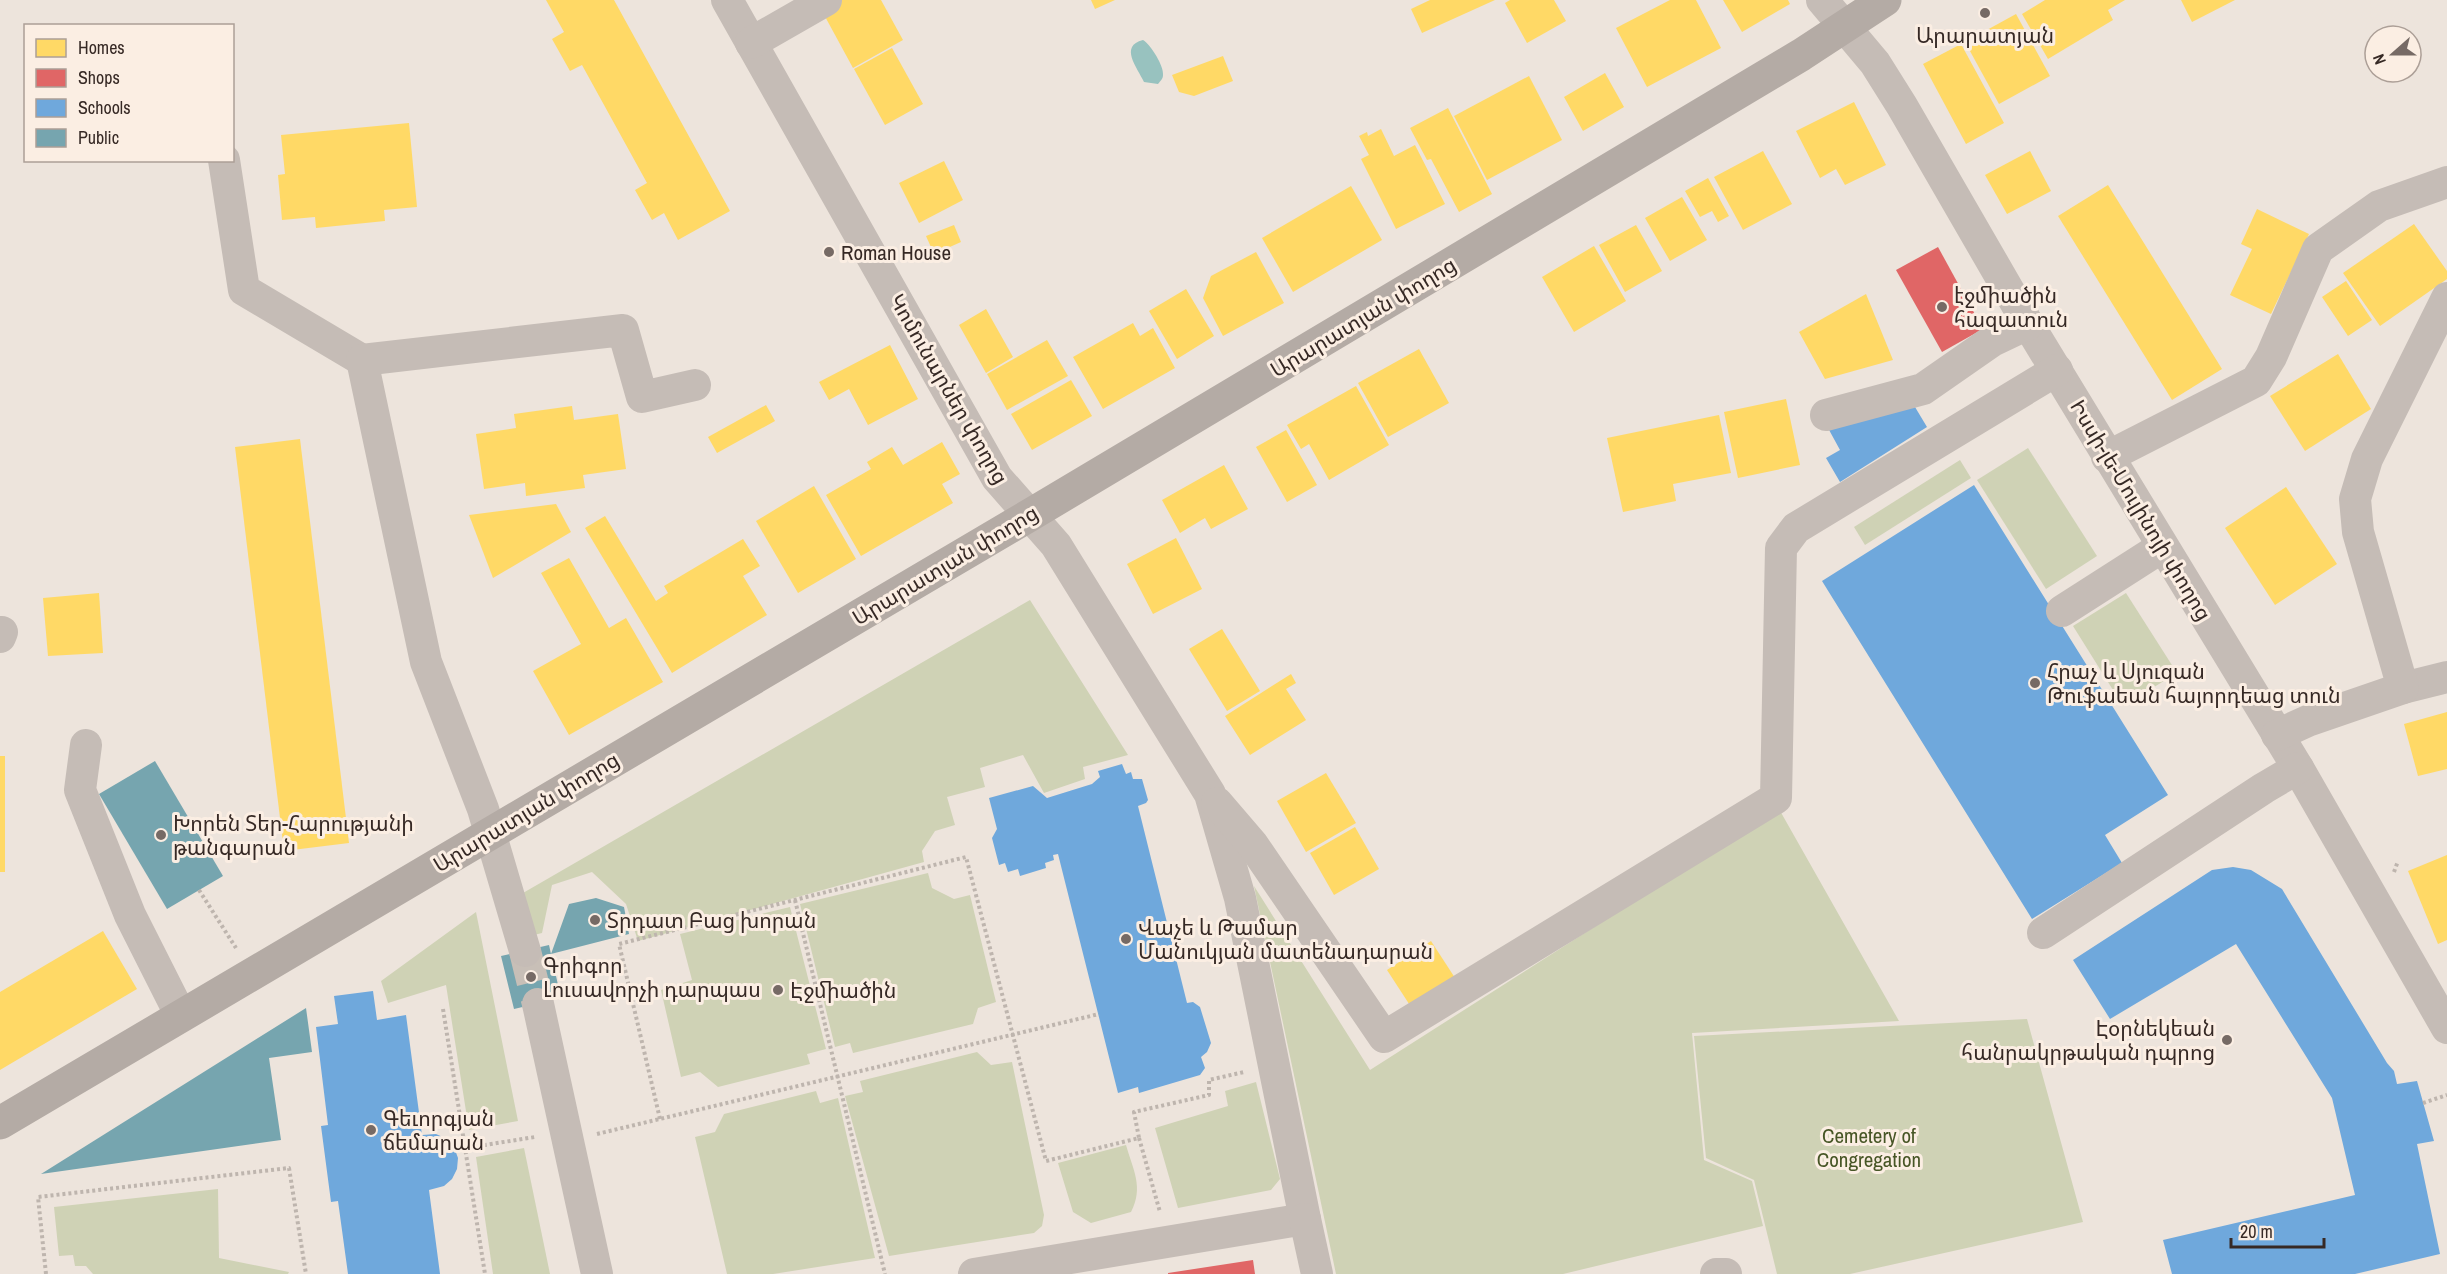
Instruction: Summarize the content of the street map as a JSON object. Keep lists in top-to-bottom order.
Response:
{
  "streets": {
    "main road": ["Արարատյան փողոց"],
    "street": ["Կոմունարներ փողոց", "Իսսի-լե-Մուլինոյի փողոց"]
  },
  "crossings": [
    ["Արարատյան փողոց", "Կոմունարներ փողոց"],
    ["Արարատյան փողոց", "Իսսի-լե-Մուլինոյի փողոց"]
  ],
  "parks": ["Cemetery of Congregation"],
  "places": [
    "Արարատյան",
    "Roman House",
    "էջմիածին հազատուն",
    "Հրաչ և Սյուզան Թուֆաեան հայորդեաց տուն",
    "Խորեն Տեր-Հարությանի թանգարան",
    "Տրդատ Բաց խորան",
    "Վաչե և Թամար Մանուկյան մատենադարան",
    "Գրիգոր Լուսավորչի դարպաս",
    "Էջմիածին",
    "Էօրնեկեան հանրակրթական դպրոց",
    "Գեւորգյան ճեմարան"
  ],
  "legend": [
    "Homes",
    "Shops",
    "Schools",
    "Public"
  ],
  "scale_bar": "20 m",
  "north": "left"
}
